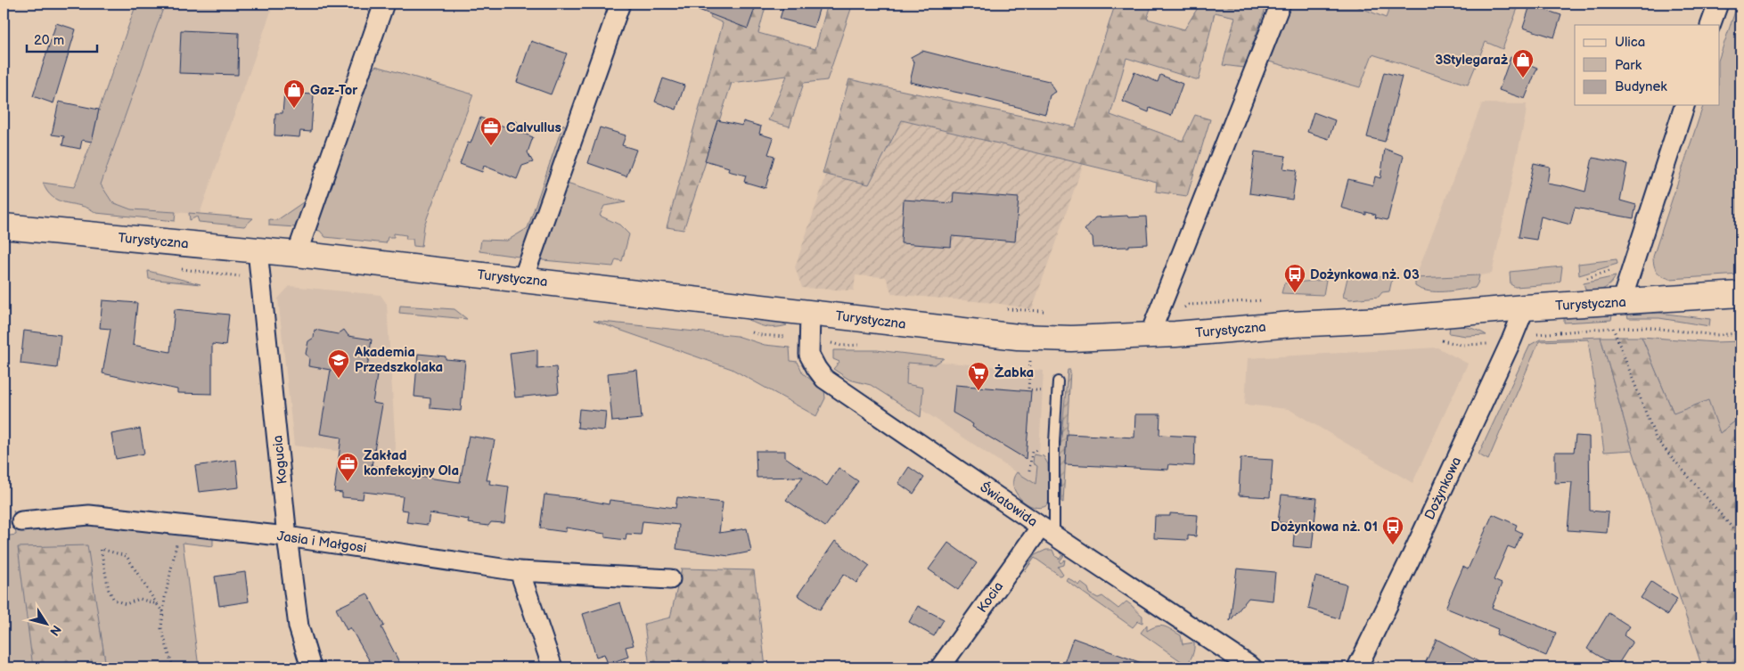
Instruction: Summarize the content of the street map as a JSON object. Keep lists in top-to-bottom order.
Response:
{
  "streets": {
    "main road": ["Turystyczna"],
    "street": [
      "Kogucia",
      "Dożynkowa",
      "Światowida",
      "Jasia i Małgosi",
      "Kocia"
    ]
  },
  "crossings": [
    ["Turystyczna", "Kogucia"],
    ["Turystyczna", "Dożynkowa"],
    ["Turystyczna", "Światowida"],
    ["Kogucia", "Jasia i Małgosi"],
    ["Światowida", "Kocia"]
  ],
  "places": {
    "shop": ["3Stylegaraż", "Gaz-Tor"],
    "office": ["Calvullus", "Zakład konfekcyjny Ola"],
    "bus stop": ["Dożynkowa nż. 03", "Dożynkowa nż. 01"],
    "school or university": ["Akademia Przedszkolaka"],
    "supermarket": ["Żabka"]
  },
  "legend": ["Ulica", "Park", "Budynek"],
  "scale_bar": "20 m",
  "north": "bottom right"
}
